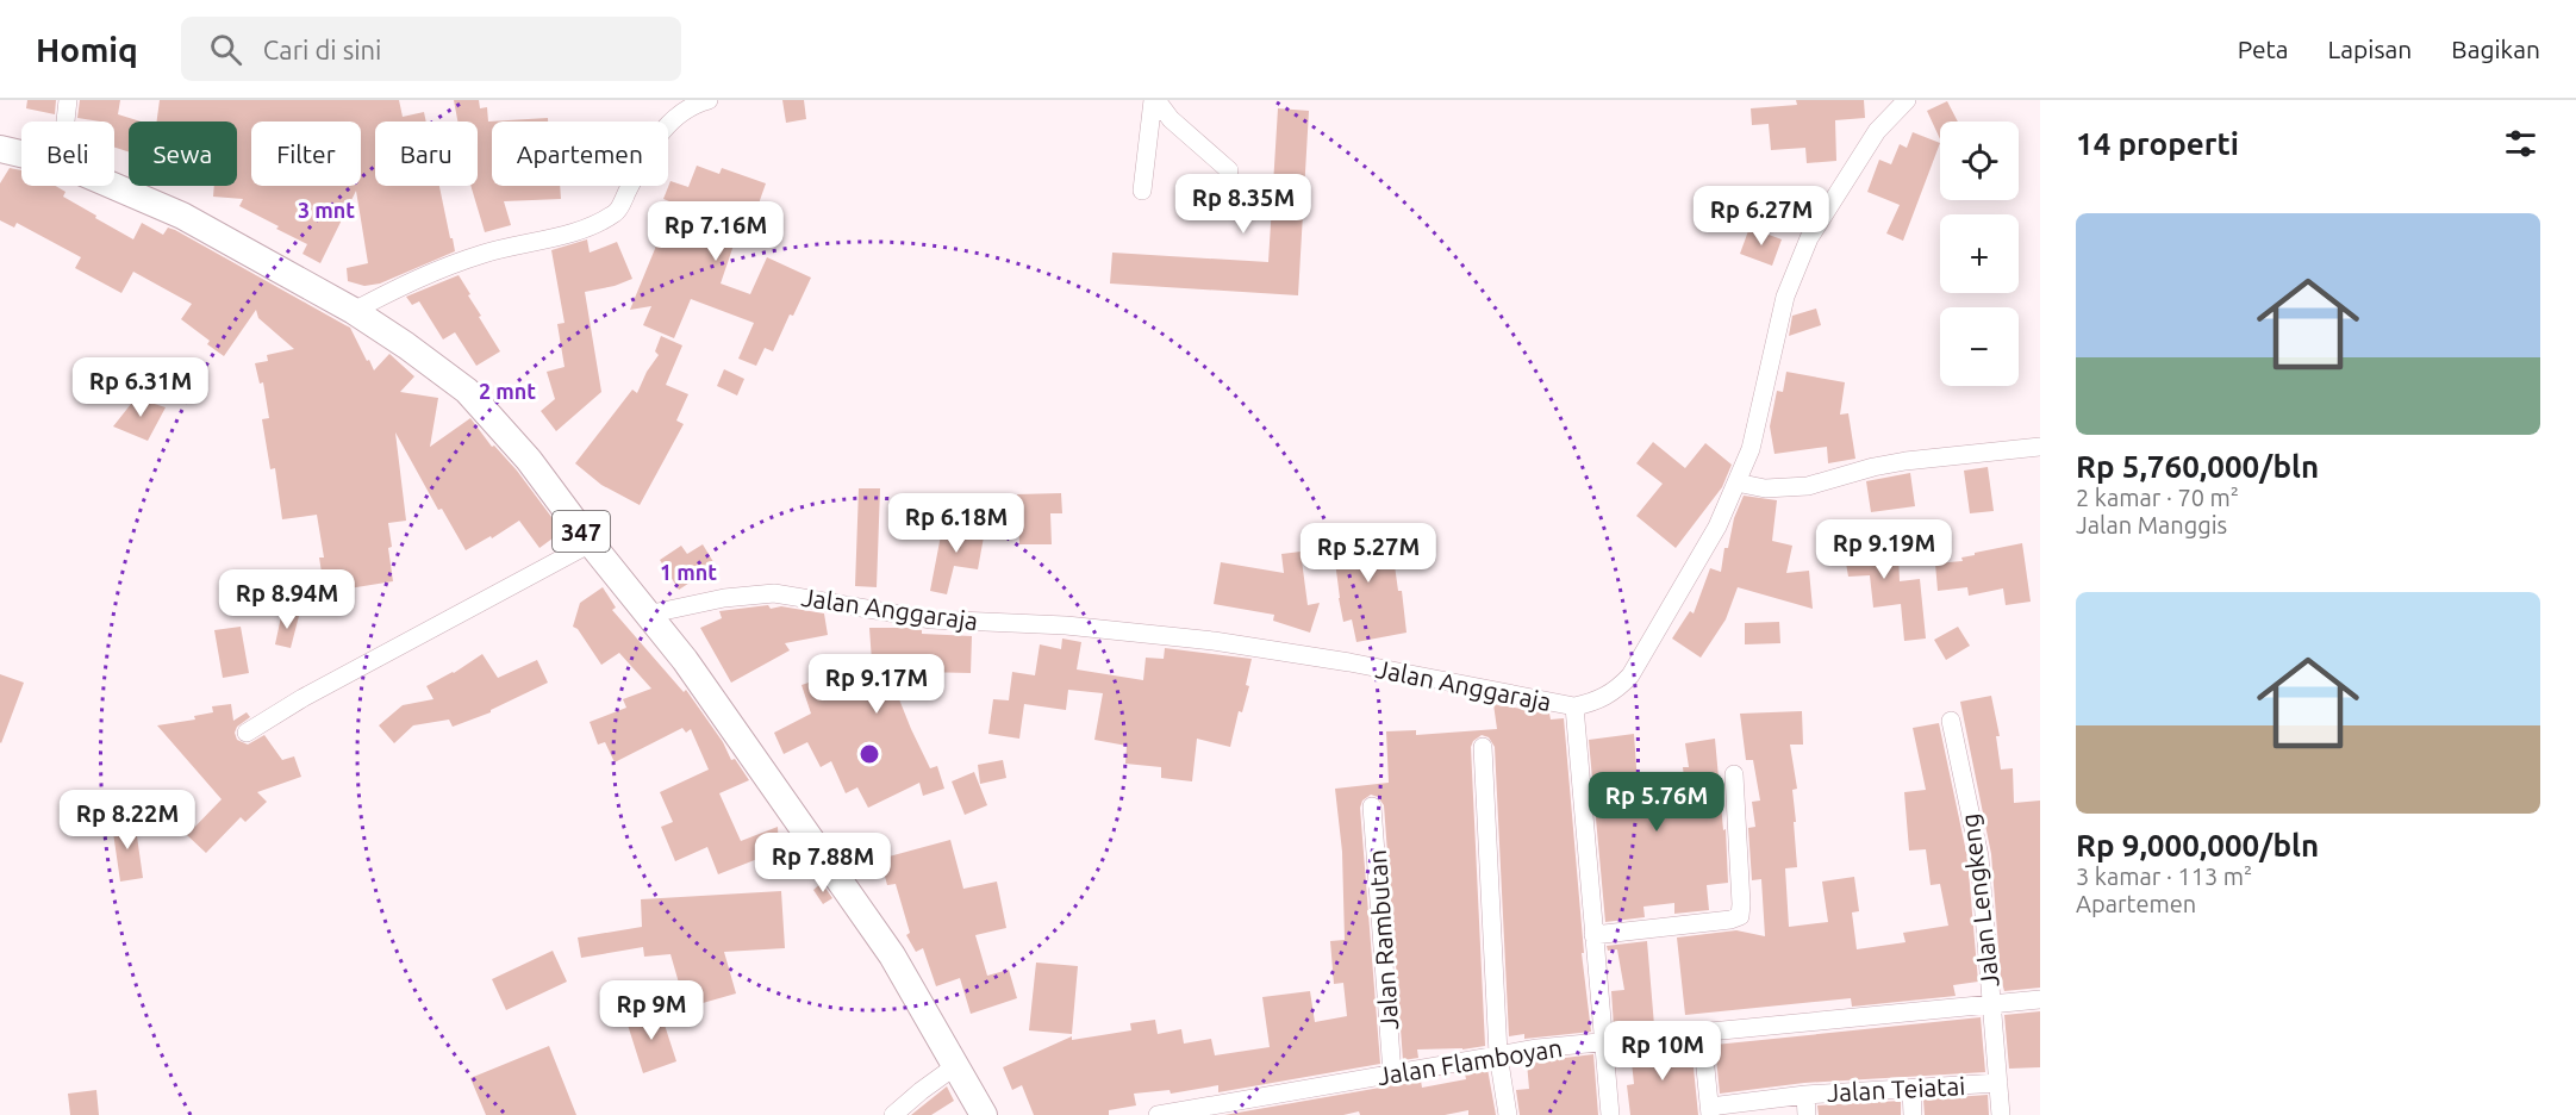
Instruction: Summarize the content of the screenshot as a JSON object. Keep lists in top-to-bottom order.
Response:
{
  "streets": {
    "main road": ["347"],
    "street": [
      "Jalan Anggaraja",
      "Jalan Lengkeng",
      "Jalan Rambutan",
      "Jalan Flamboyan",
      "Jalan Teiatai"
    ]
  },
  "crossings": [
    ["347", "Jalan Anggaraja"],
    ["Jalan Lengkeng", "Jalan Flamboyan"],
    ["Jalan Lengkeng", "Jalan Teiatai"],
    ["Jalan Rambutan", "Jalan Flamboyan"]
  ],
  "page": {
    "header": "Homiq",
    "search": "Cari di sini",
    "nav": ["Peta", "Lapisan", "Bagikan"],
    "heading": "14 properti",
    "map_buttons": ["+", "−"],
    "chip": [
      "Beli",
      "Sewa",
      "Filter",
      "Baru",
      "Apartemen"
    ],
    "price": [
      "Rp 8.35M",
      "Rp 6.27M",
      "Rp 7.16M",
      "Rp 6.31M",
      "Rp 6.18M",
      "Rp 9.19M",
      "Rp 5.27M",
      "Rp 8.94M",
      "Rp 9.17M",
      "Rp 5.76M",
      "Rp 8.22M",
      "Rp 7.88M",
      "Rp 9M",
      "Rp 10M"
    ],
    "list": [
      {
        "name": "Rp 5,760,000/bln",
        "note": "2 kamar · 70 m² · Jalan Manggis"
      },
      {
        "name": "Rp 9,000,000/bln",
        "note": "3 kamar · 113 m² · Apartemen"
      }
    ]
  },
  "rings": ["3 mnt", "2 mnt", "1 mnt"]
}
